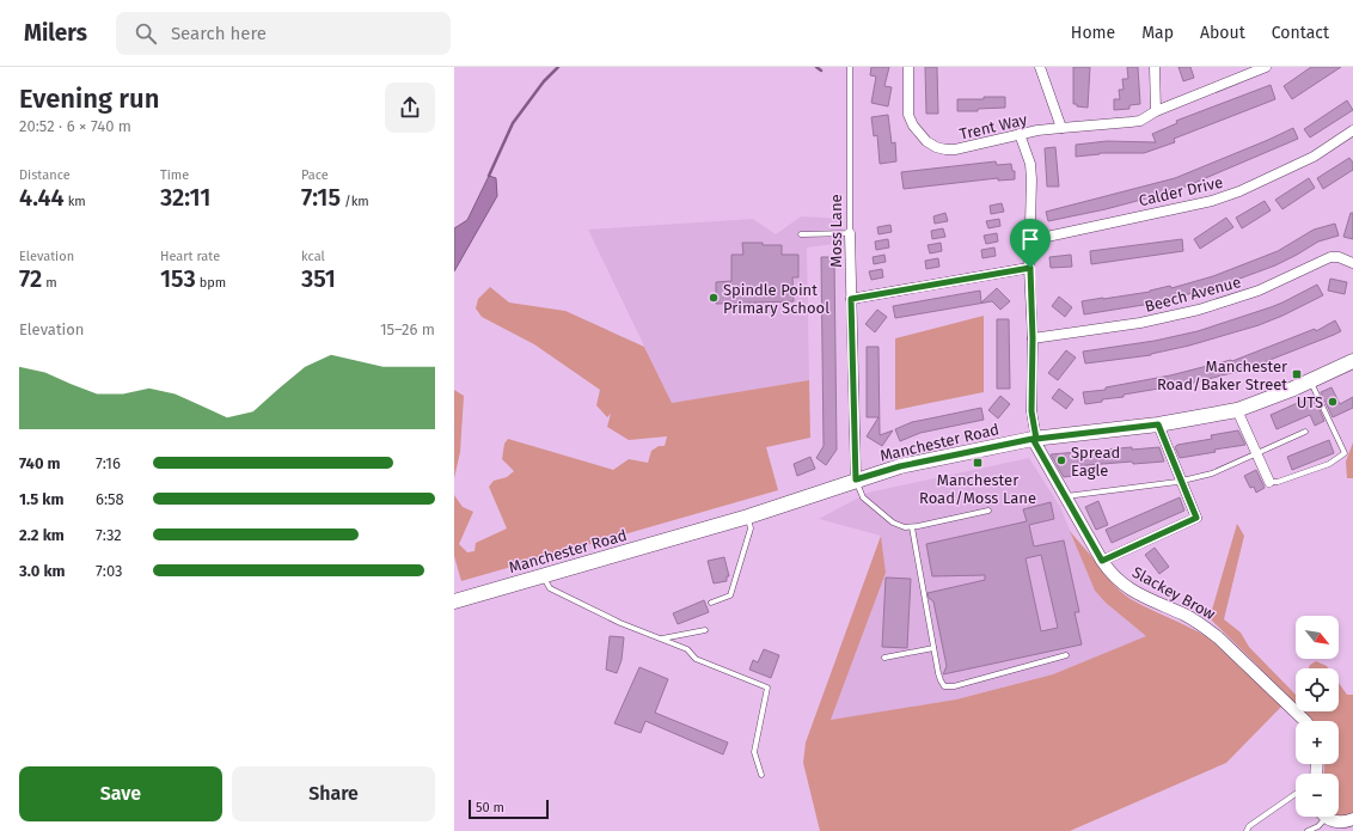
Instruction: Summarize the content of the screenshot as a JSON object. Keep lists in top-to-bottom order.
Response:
{
  "streets": {
    "main road": ["Manchester Road"],
    "street": [
      "Trent Way",
      "Calder Drive",
      "Moss Lane",
      "Beech Avenue",
      "Slackey Brow"
    ]
  },
  "crossings": [
    ["Moss Lane", "Manchester Road"],
    ["Manchester Road", "Slackey Brow"]
  ],
  "places": {
    "other": ["Spindle Point Primary School", "UTS", "Spread Eagle"],
    "transit": ["Manchester Road/Baker Street", "Manchester Road/Moss Lane"]
  },
  "scale_bar": "50 m",
  "north": "bottom right",
  "page": {
    "header": "Milers",
    "search": "Search here",
    "nav": [
      "Home",
      "Map",
      "About",
      "Contact"
    ],
    "heading": ["Evening run", "20:52 · 6 × 740 m"],
    "stats": [
      ["Distance", "4.44 km"],
      ["Time", "32:11"],
      ["Pace", "7:15 /km"],
      ["Elevation", "72 m"],
      ["Heart rate", "153 bpm"],
      ["kcal", "351"]
    ],
    "chart": ["Elevation", "15–26 m"],
    "list": [
      {
        "name": "740 m",
        "note": "7:16"
      },
      {
        "name": "1.5 km",
        "note": "6:58"
      },
      {
        "name": "2.2 km",
        "note": "7:32"
      },
      {
        "name": "3.0 km",
        "note": "7:03"
      }
    ],
    "map_buttons": ["+", "−"],
    "buttons": ["Save", "Share"],
    "scale": "50 m"
  }
}
